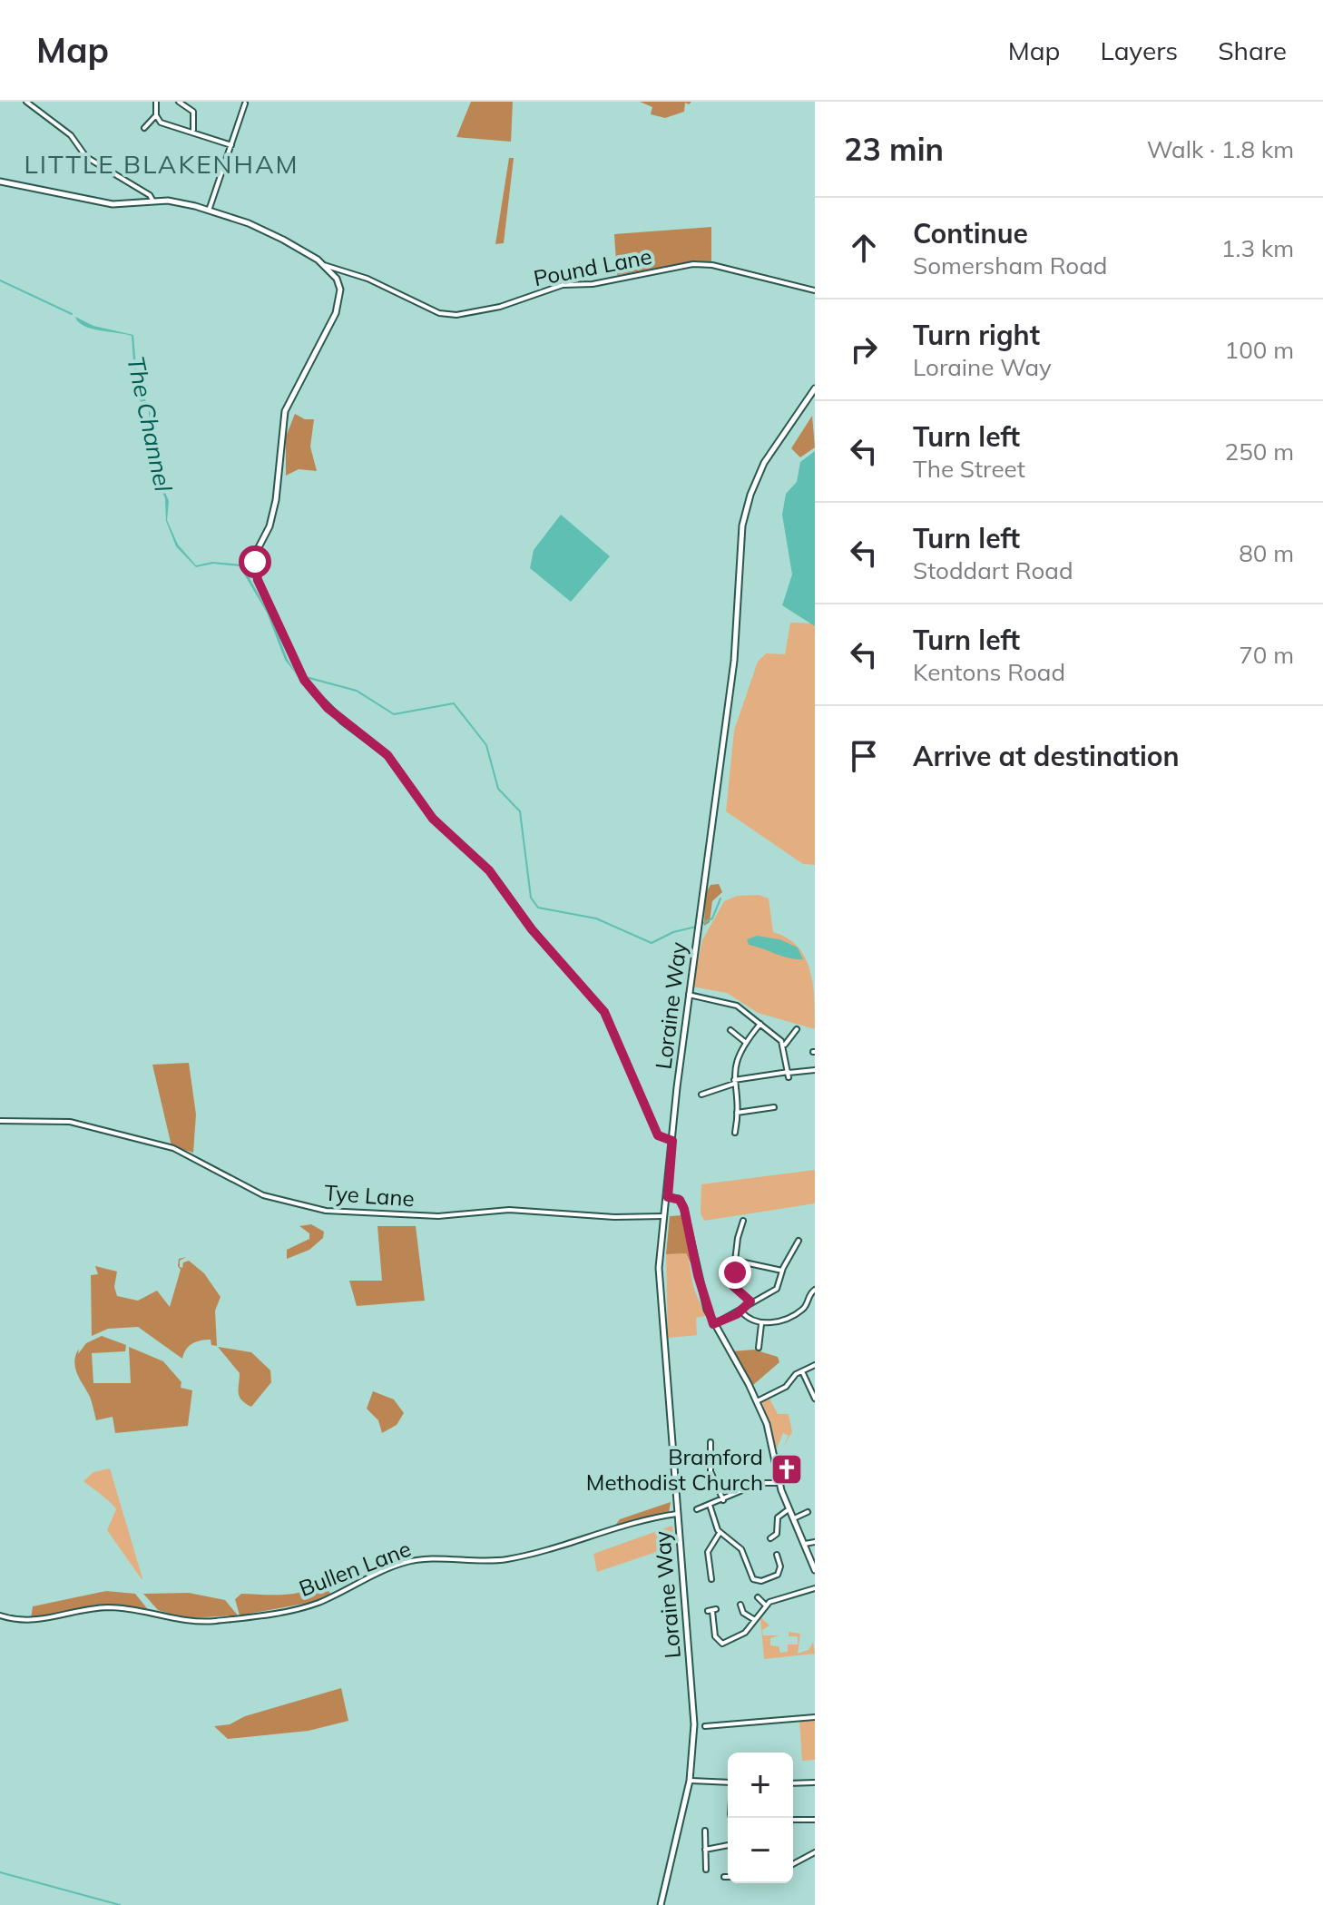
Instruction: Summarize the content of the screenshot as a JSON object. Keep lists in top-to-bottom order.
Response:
{
  "streets": {
    "main road": ["Loraine Way"],
    "street": ["Pound Lane", "Tye Lane", "Bullen Lane"]
  },
  "crossings": [
    ["Loraine Way", "Tye Lane"],
    ["Loraine Way", "Bullen Lane"]
  ],
  "districts": ["LITTLE BLAKENHAM"],
  "water": ["The Channel"],
  "places": {
    "church": ["Bramford Methodist Church"]
  },
  "page": {
    "header": "Map",
    "nav": ["Map", "Layers", "Share"],
    "heading": ["23 min", "Walk · 1.8 km"],
    "list": [
      ["Continue", "Somersham Road", "1.3 km"],
      ["Turn right", "Loraine Way", "100 m"],
      ["Turn left", "The Street", "250 m"],
      ["Turn left", "Stoddart Road", "80 m"],
      ["Turn left", "Kentons Road", "70 m"],
      "Arrive at destination"
    ],
    "map_buttons": ["+", "−"]
  }
}
